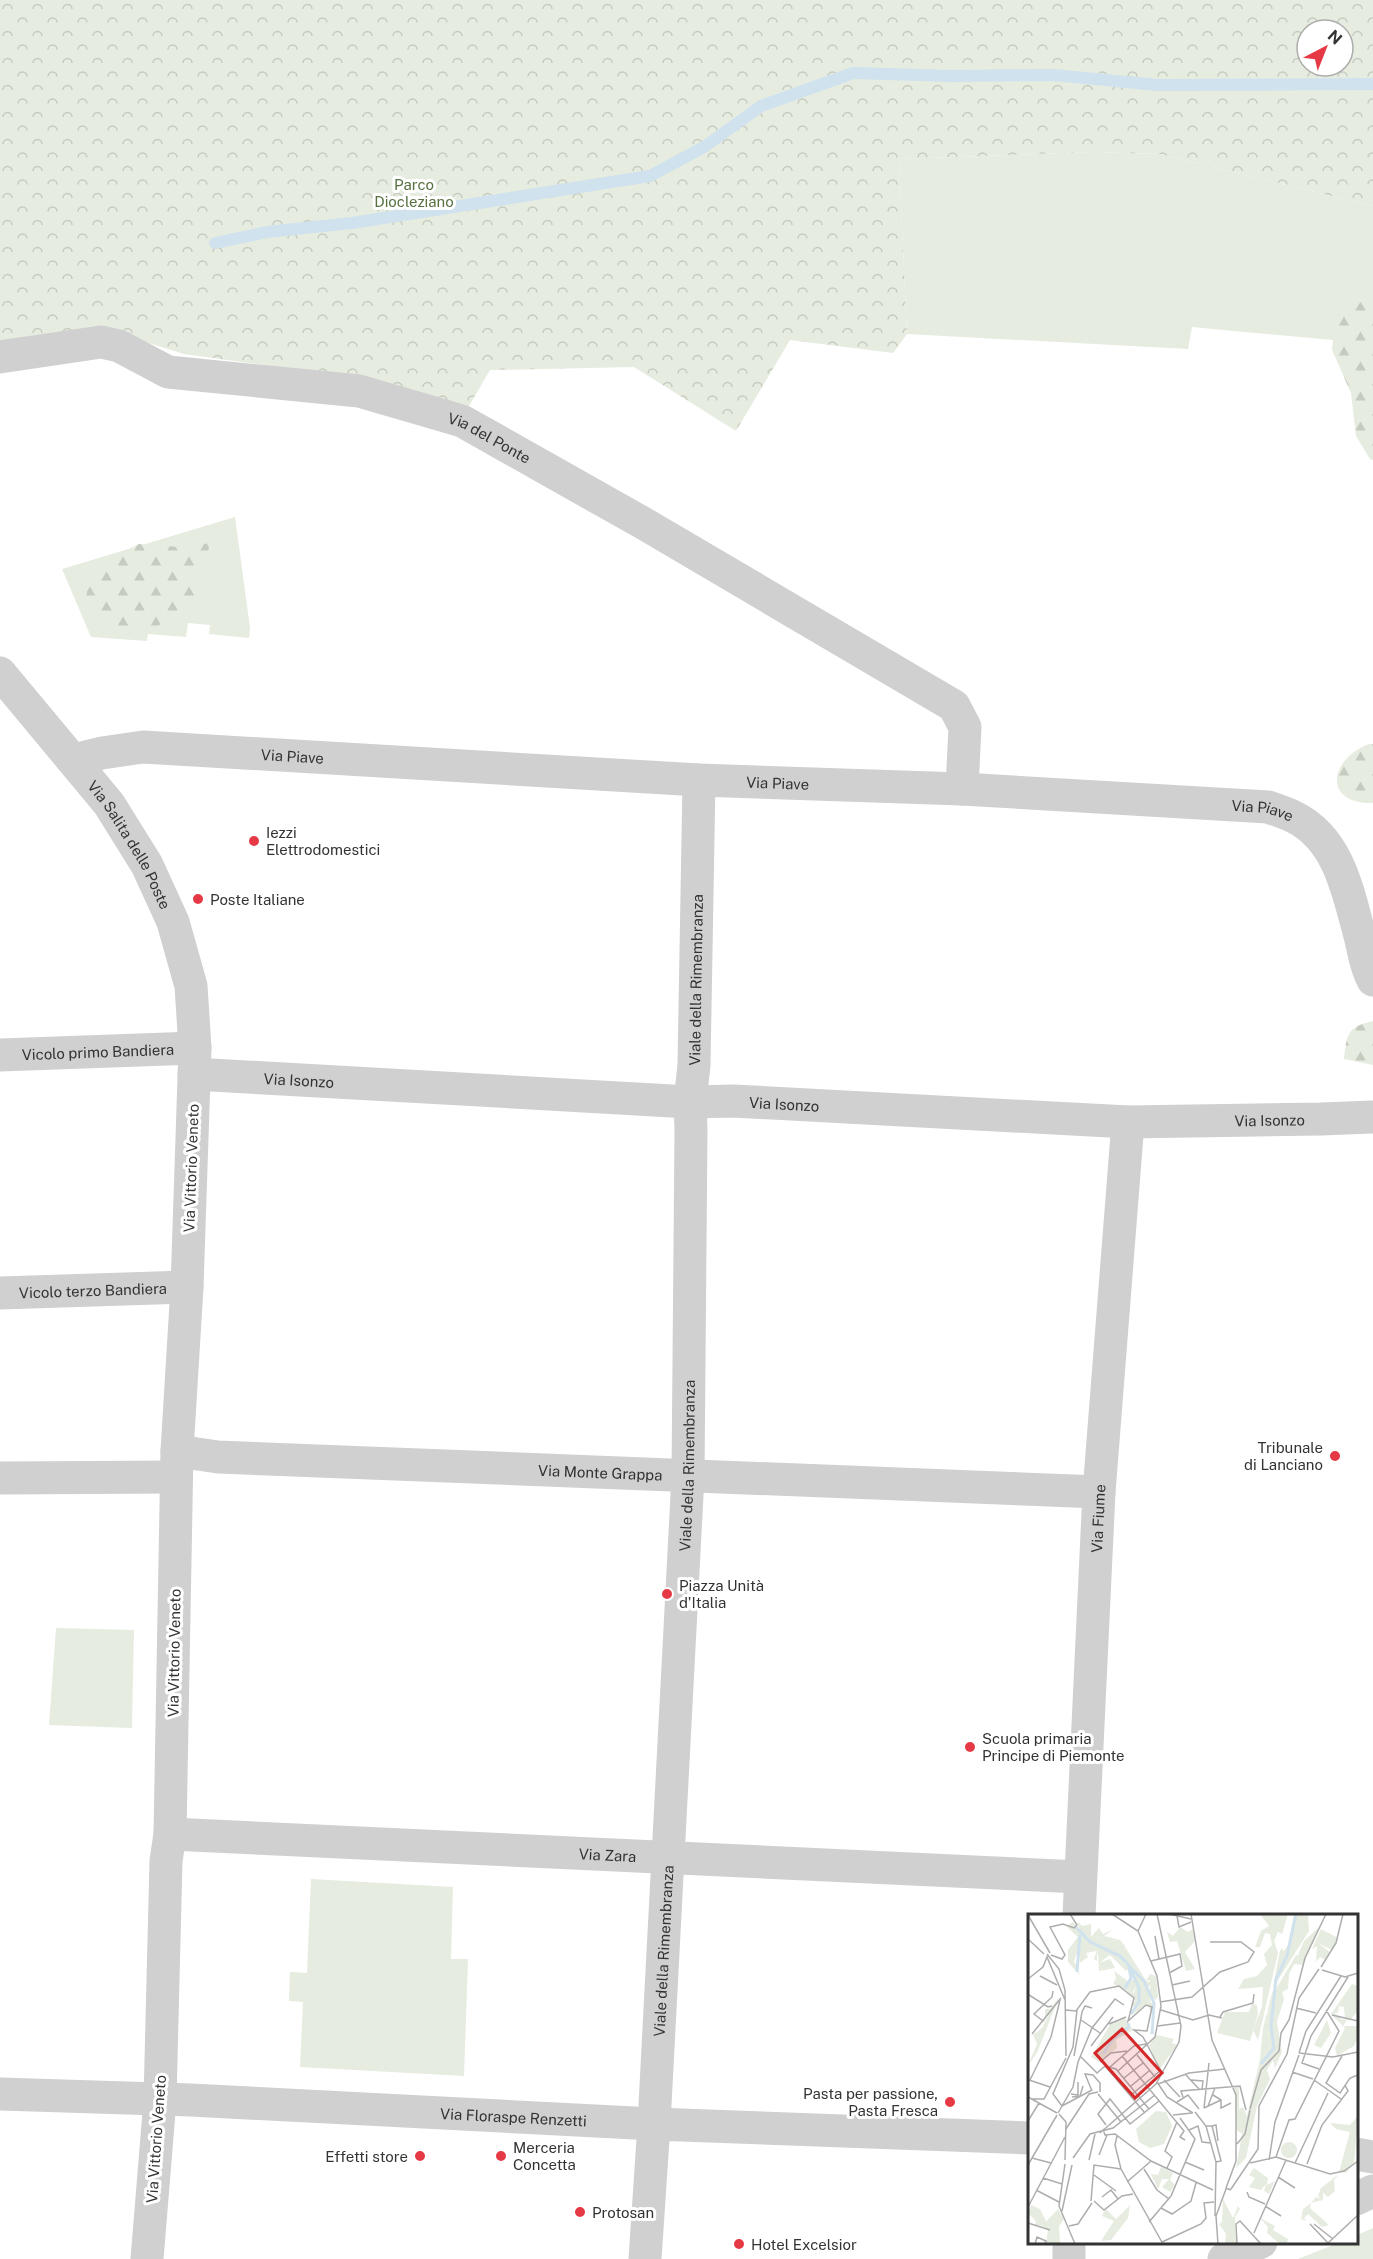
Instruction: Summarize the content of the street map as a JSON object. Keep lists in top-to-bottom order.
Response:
{
  "streets": {
    "street": [
      "Via del Ponte",
      "Via Piave",
      "Via Salita delle Poste",
      "Viale della Rimembranza",
      "Vicolo primo Bandiera",
      "Via Isonzo",
      "Via Vittorio Veneto",
      "Vicolo terzo Bandiera",
      "Via Monte Grappa",
      "Via Fiume",
      "Via Zara",
      "Via Floraspe Renzetti"
    ]
  },
  "crossings": [
    ["Via del Ponte", "Via Piave"],
    ["Via Piave", "Via Salita delle Poste"],
    ["Via Piave", "Viale della Rimembranza"],
    ["Via Salita delle Poste", "Vicolo primo Bandiera"],
    ["Via Salita delle Poste", "Via Isonzo"],
    ["Via Salita delle Poste", "Via Vittorio Veneto"],
    ["Viale della Rimembranza", "Via Isonzo"],
    ["Viale della Rimembranza", "Via Monte Grappa"],
    ["Viale della Rimembranza", "Via Zara"],
    ["Viale della Rimembranza", "Via Floraspe Renzetti"],
    ["Vicolo primo Bandiera", "Via Isonzo"],
    ["Vicolo primo Bandiera", "Via Vittorio Veneto"],
    ["Via Isonzo", "Via Vittorio Veneto"],
    ["Via Isonzo", "Via Fiume"],
    ["Via Vittorio Veneto", "Vicolo terzo Bandiera"],
    ["Via Vittorio Veneto", "Via Monte Grappa"],
    ["Via Vittorio Veneto", "Via Zara"],
    ["Via Vittorio Veneto", "Via Floraspe Renzetti"],
    ["Via Monte Grappa", "Via Fiume"],
    ["Via Fiume", "Via Zara"]
  ],
  "parks": ["Parco Diocleziano"],
  "places": [
    "Iezzi Elettrodomestici",
    "Poste Italiane",
    "Tribunale di Lanciano",
    "Piazza Unità d'Italia",
    "Scuola primaria Principe di Piemonte",
    "Pasta per passione, Pasta Fresca",
    "Effetti store",
    "Merceria Concetta",
    "Protosan",
    "Hotel Excelsior"
  ],
  "north": "top right"
}
